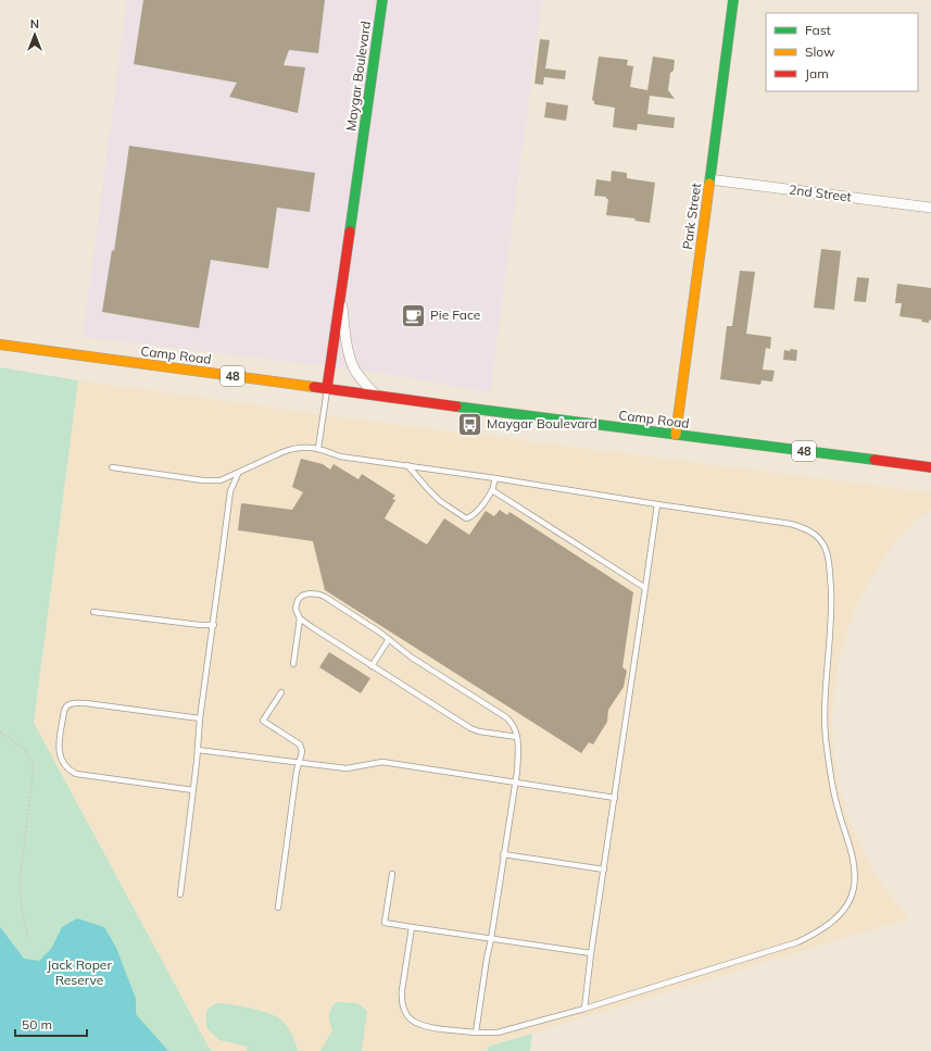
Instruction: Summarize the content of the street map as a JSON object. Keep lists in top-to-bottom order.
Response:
{
  "streets": {
    "main road": [
      "Maygar Boulevard",
      "Park Street",
      "Camp Road",
      "48"
    ],
    "street": ["2nd Street"]
  },
  "crossings": [
    ["Maygar Boulevard", "Camp Road"],
    ["2nd Street", "Park Street"],
    ["Park Street", "Camp Road"]
  ],
  "parks": ["Jack Roper Reserve"],
  "places": {
    "cafe": ["Pie Face"],
    "bus stop": ["Maygar Boulevard"]
  },
  "legend": ["Fast", "Slow", "Jam"],
  "scale_bar": "50 m",
  "north": "top"
}
